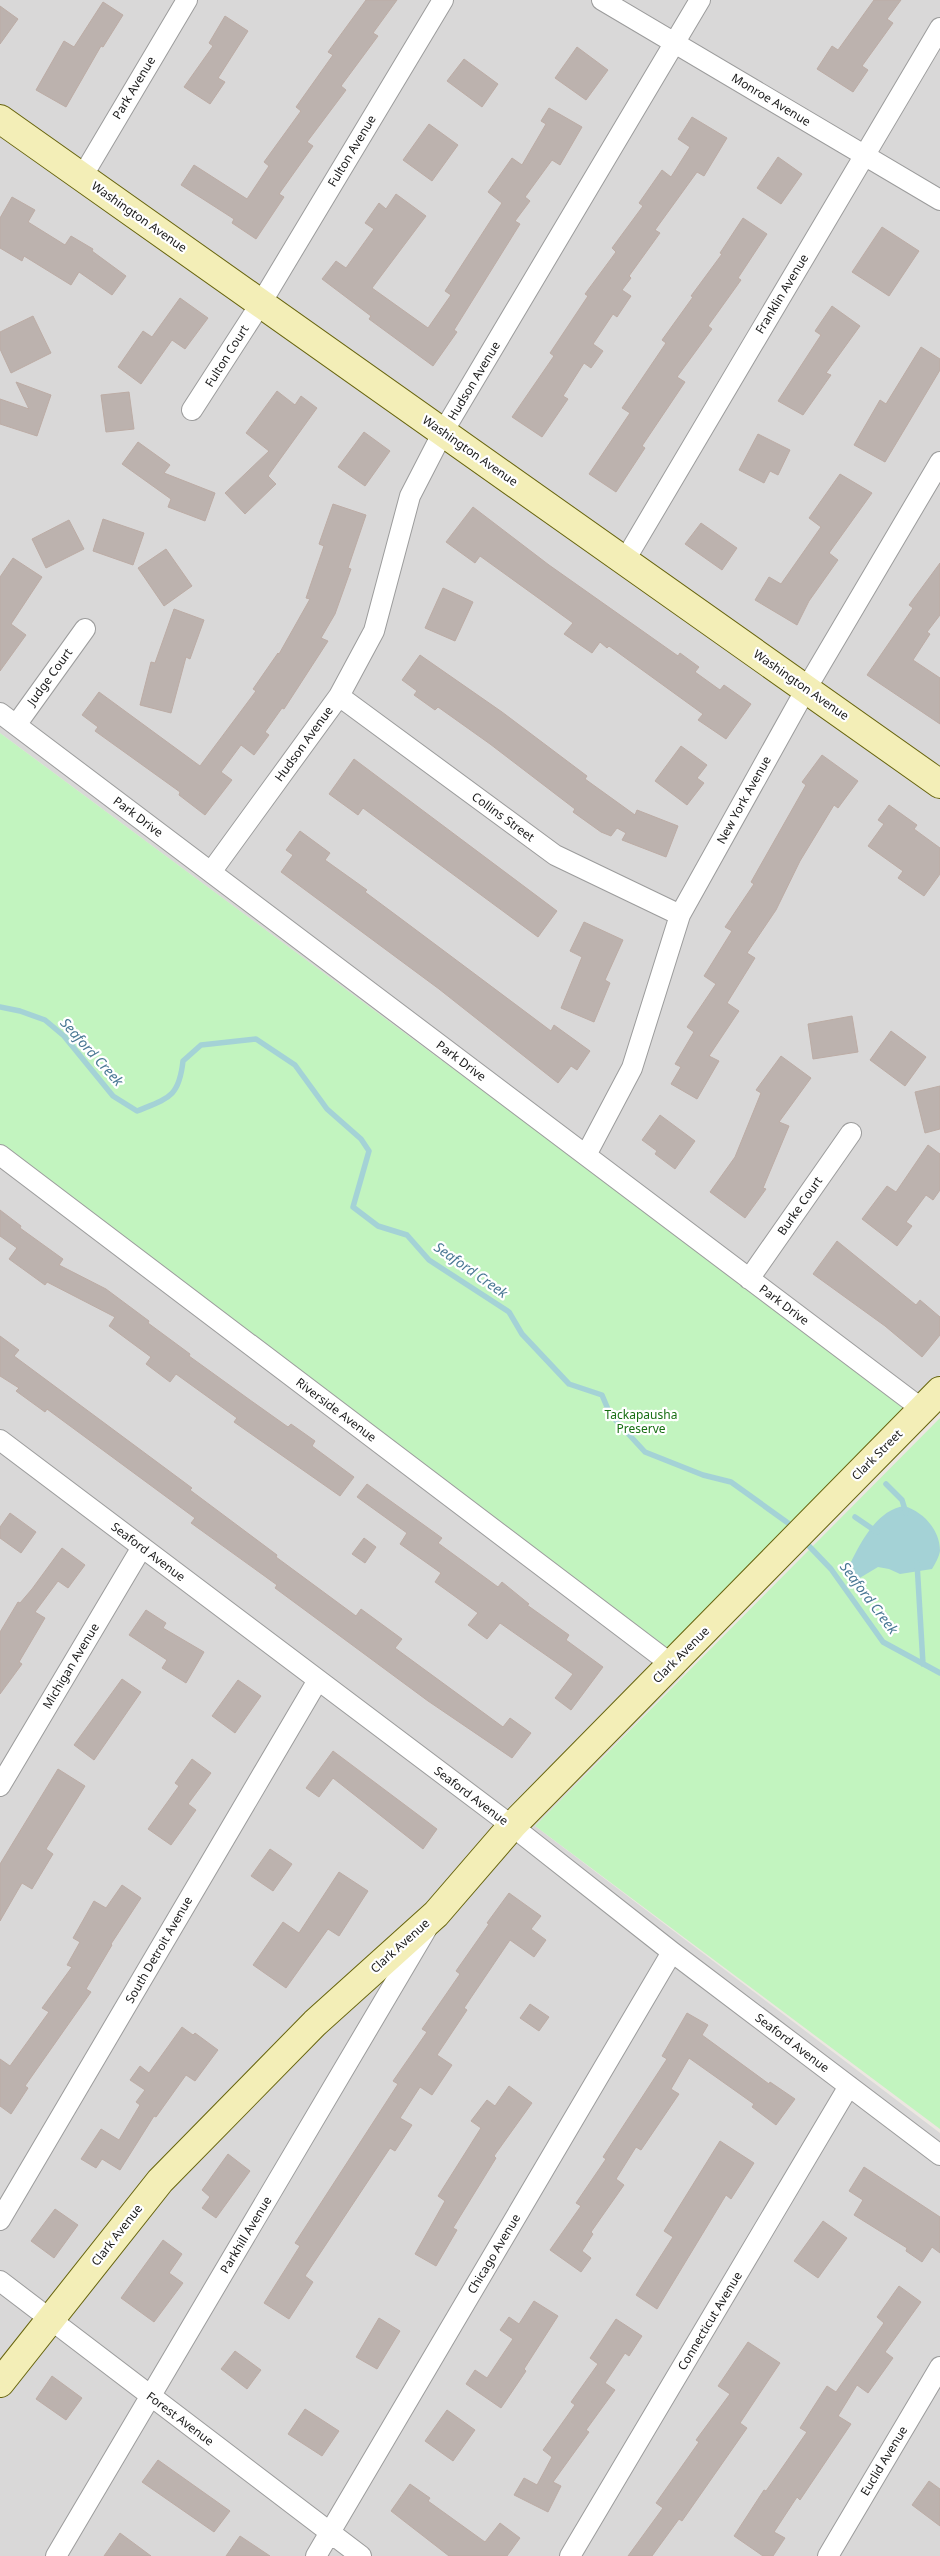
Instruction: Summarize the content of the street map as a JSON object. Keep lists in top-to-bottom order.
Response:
{
  "streets": {
    "street": [
      "Park Avenue",
      "Monroe Avenue",
      "Fulton Avenue",
      "Washington Avenue",
      "Franklin Avenue",
      "Fulton Court",
      "Hudson Avenue",
      "Judge Court",
      "New York Avenue",
      "Park Drive",
      "Collins Street",
      "Burke Court",
      "Riverside Avenue",
      "Clark Street",
      "Seaford Avenue",
      "Clark Avenue",
      "Michigan Avenue",
      "South Detroit Avenue",
      "Parkhill Avenue",
      "Chicago Avenue",
      "Connecticut Avenue",
      "Forest Avenue",
      "Euclid Avenue"
    ]
  },
  "crossings": [
    ["Park Avenue", "Washington Avenue"],
    ["Monroe Avenue", "Franklin Avenue"],
    ["Monroe Avenue", "Hudson Avenue"],
    ["Fulton Avenue", "Washington Avenue"],
    ["Fulton Avenue", "Fulton Court"],
    ["Washington Avenue", "Franklin Avenue"],
    ["Washington Avenue", "Fulton Court"],
    ["Washington Avenue", "Hudson Avenue"],
    ["Washington Avenue", "New York Avenue"],
    ["Hudson Avenue", "Park Drive"],
    ["Hudson Avenue", "Collins Street"],
    ["Judge Court", "Park Drive"],
    ["New York Avenue", "Park Drive"],
    ["New York Avenue", "Collins Street"],
    ["Park Drive", "Burke Court"],
    ["Park Drive", "Clark Street"],
    ["Riverside Avenue", "Clark Avenue"],
    ["Clark Street", "Clark Avenue"],
    ["Seaford Avenue", "Clark Avenue"],
    ["Seaford Avenue", "Michigan Avenue"],
    ["Seaford Avenue", "South Detroit Avenue"],
    ["Seaford Avenue", "Chicago Avenue"],
    ["Seaford Avenue", "Connecticut Avenue"],
    ["Clark Avenue", "Parkhill Avenue"],
    ["Clark Avenue", "Forest Avenue"],
    ["Parkhill Avenue", "Forest Avenue"],
    ["Chicago Avenue", "Forest Avenue"]
  ],
  "water": ["Seaford Creek"],
  "parks": ["Tackapausha Preserve"]
}
